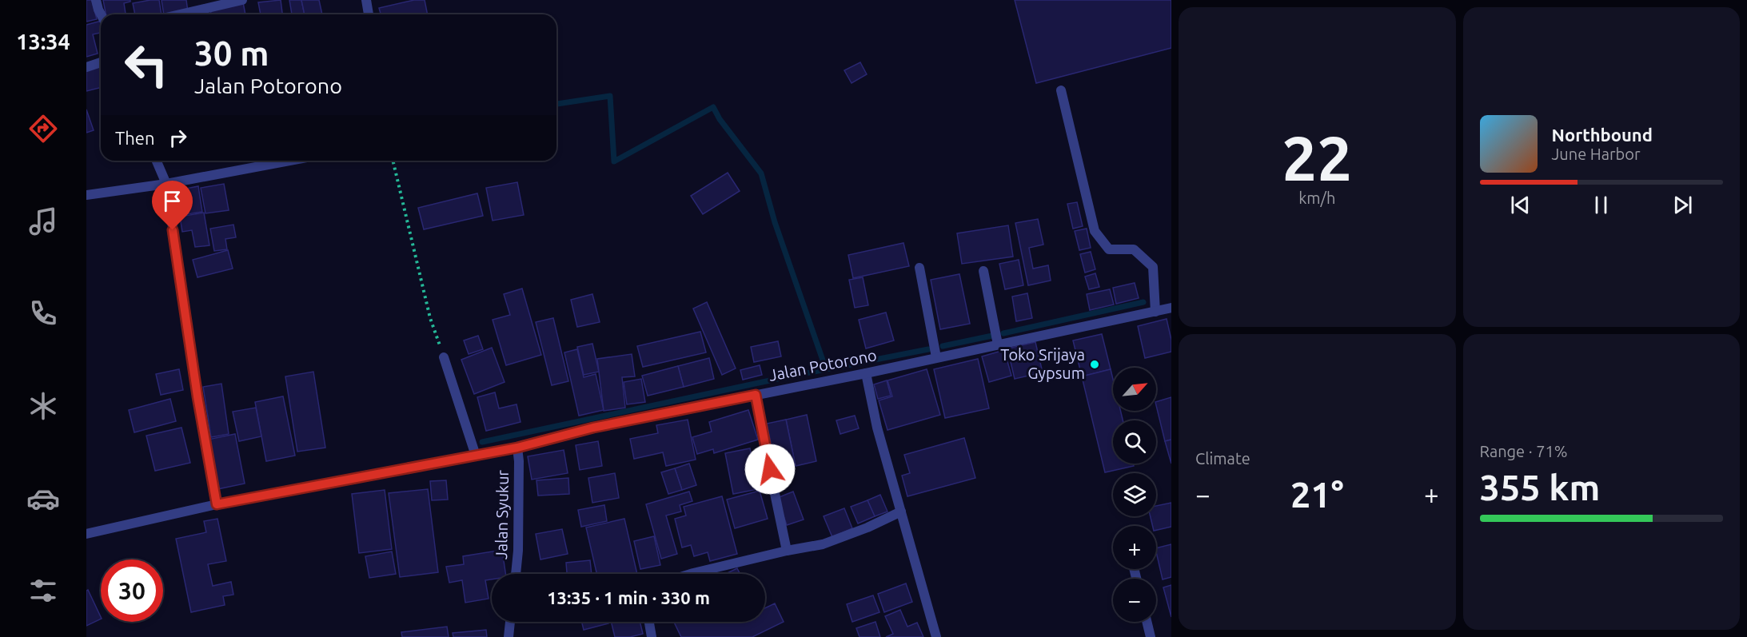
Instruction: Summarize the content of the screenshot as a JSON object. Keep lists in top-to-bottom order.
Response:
{
  "streets": {
    "street": ["Jalan Potorono", "Jalan Syukur"]
  },
  "crossings": [
    ["Jalan Potorono", "Jalan Syukur"]
  ],
  "places": ["Toko Srijaya Gypsum"],
  "north": "top right",
  "page": {
    "tabs": "13:34",
    "tile": [
      ["22", "km/h"],
      "Climate",
      ["Range · 71%", "355 km"]
    ],
    "turn": ["30 m", "Jalan Potorono"],
    "then": "Then",
    "song": ["Northbound", "June Harbor"],
    "map_buttons": ["+", "−"],
    "heat": ["−", "21°", "+"],
    "limit": "30",
    "trip": "13:35 · 1 min · 330 m"
  }
}
